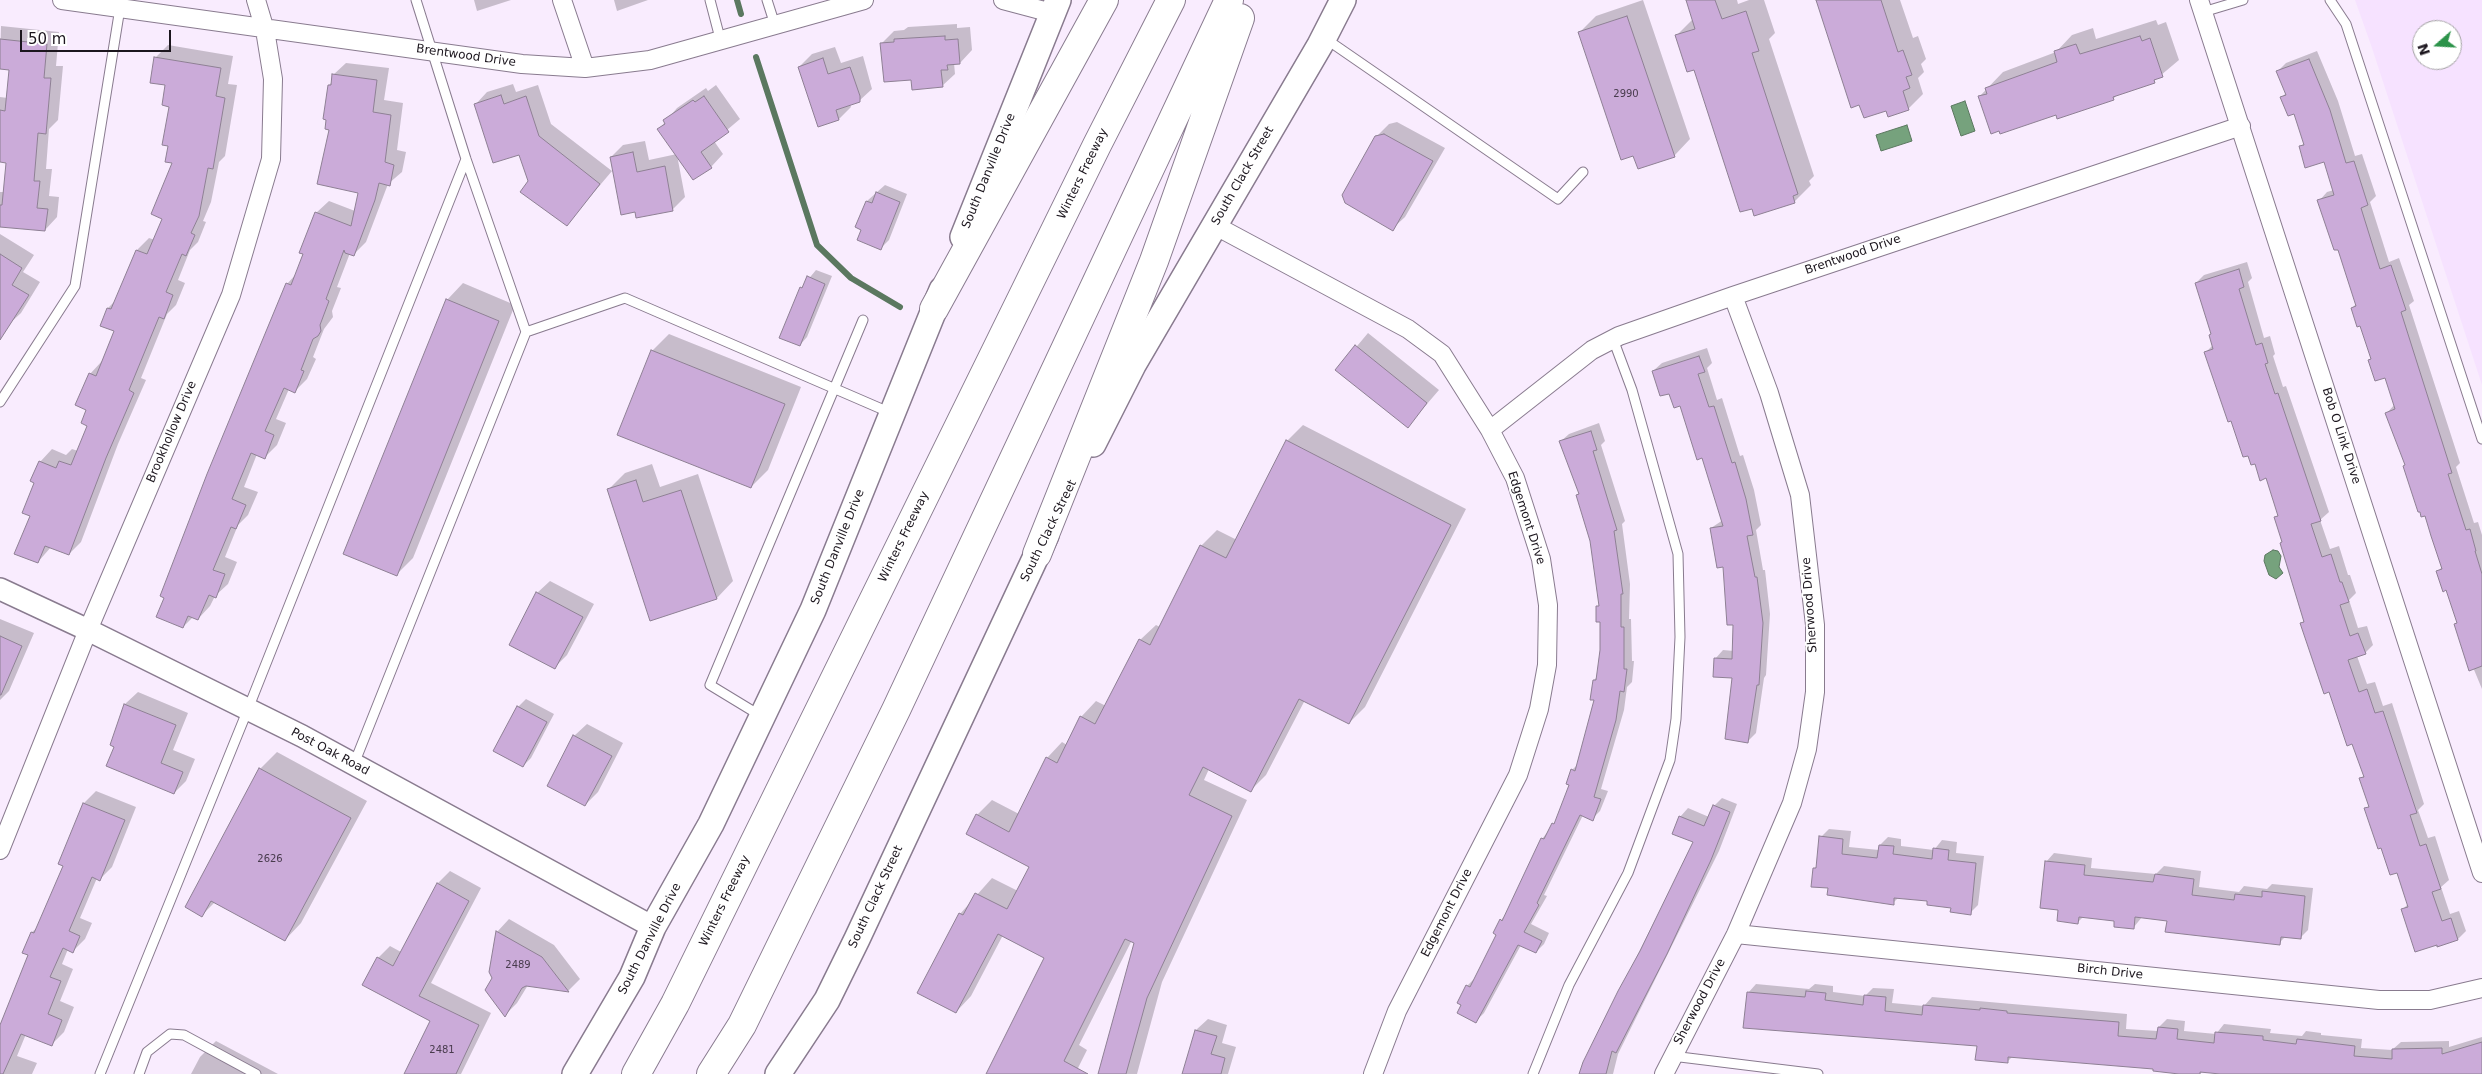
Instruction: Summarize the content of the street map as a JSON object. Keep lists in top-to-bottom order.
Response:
{
  "streets": {
    "highway": ["Winters Freeway"],
    "main road": ["South Danville Drive", "South Clack Street"],
    "street": [
      "Brentwood Drive",
      "Brookhollow Drive",
      "Bob O Link Drive",
      "Edgemont Drive",
      "Sherwood Drive",
      "Post Oak Road",
      "Birch Drive"
    ]
  },
  "crossings": [
    ["Brentwood Drive", "Brookhollow Drive"],
    ["Brentwood Drive", "Bob O Link Drive"],
    ["Brentwood Drive", "Edgemont Drive"],
    ["Brentwood Drive", "Sherwood Drive"],
    ["South Danville Drive", "Post Oak Road"],
    ["South Clack Street", "Edgemont Drive"],
    ["Brookhollow Drive", "Post Oak Road"],
    ["Sherwood Drive", "Birch Drive"]
  ],
  "house_numbers": [
    "2990",
    "2626",
    "2489",
    "2481"
  ],
  "scale_bar": "50 m",
  "north": "left"
}
